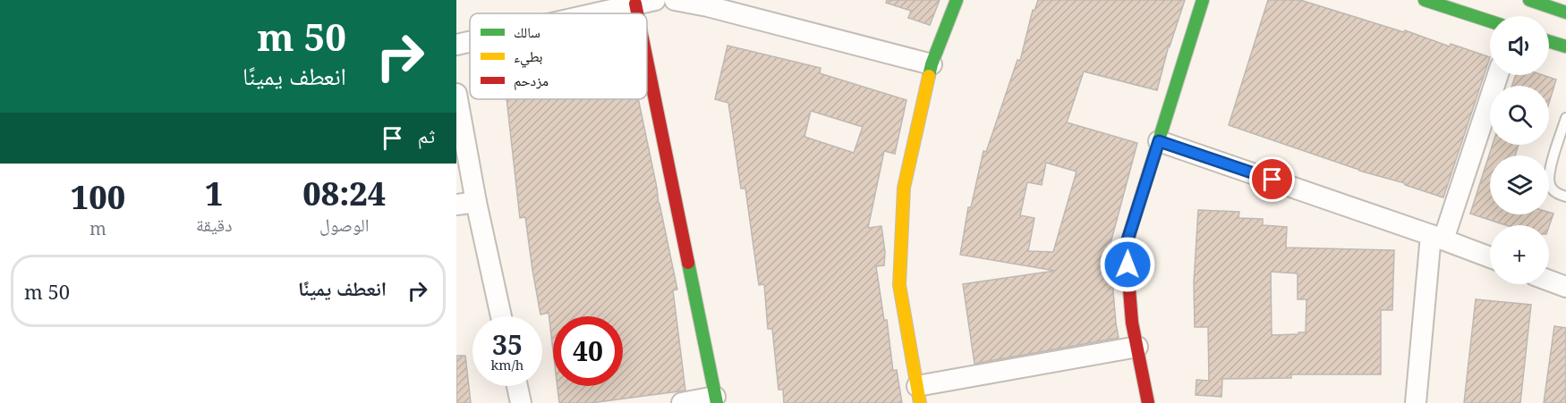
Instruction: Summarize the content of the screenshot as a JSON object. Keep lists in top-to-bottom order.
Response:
{
  "legend": ["سالك", "بطيء", "مزدحم"],
  "page": {
    "turn": ["50 m", "انعطف يمينًا"],
    "map_buttons": "+",
    "then": "ثم",
    "eta": [
      "08:24",
      "الوصول",
      "1",
      "دقيقة",
      "100",
      "m"
    ],
    "list": [
      {
        "name": "انعطف يمينًا",
        "value": "50 m"
      }
    ],
    "speed": "35 km/h",
    "limit": "40"
  }
}
